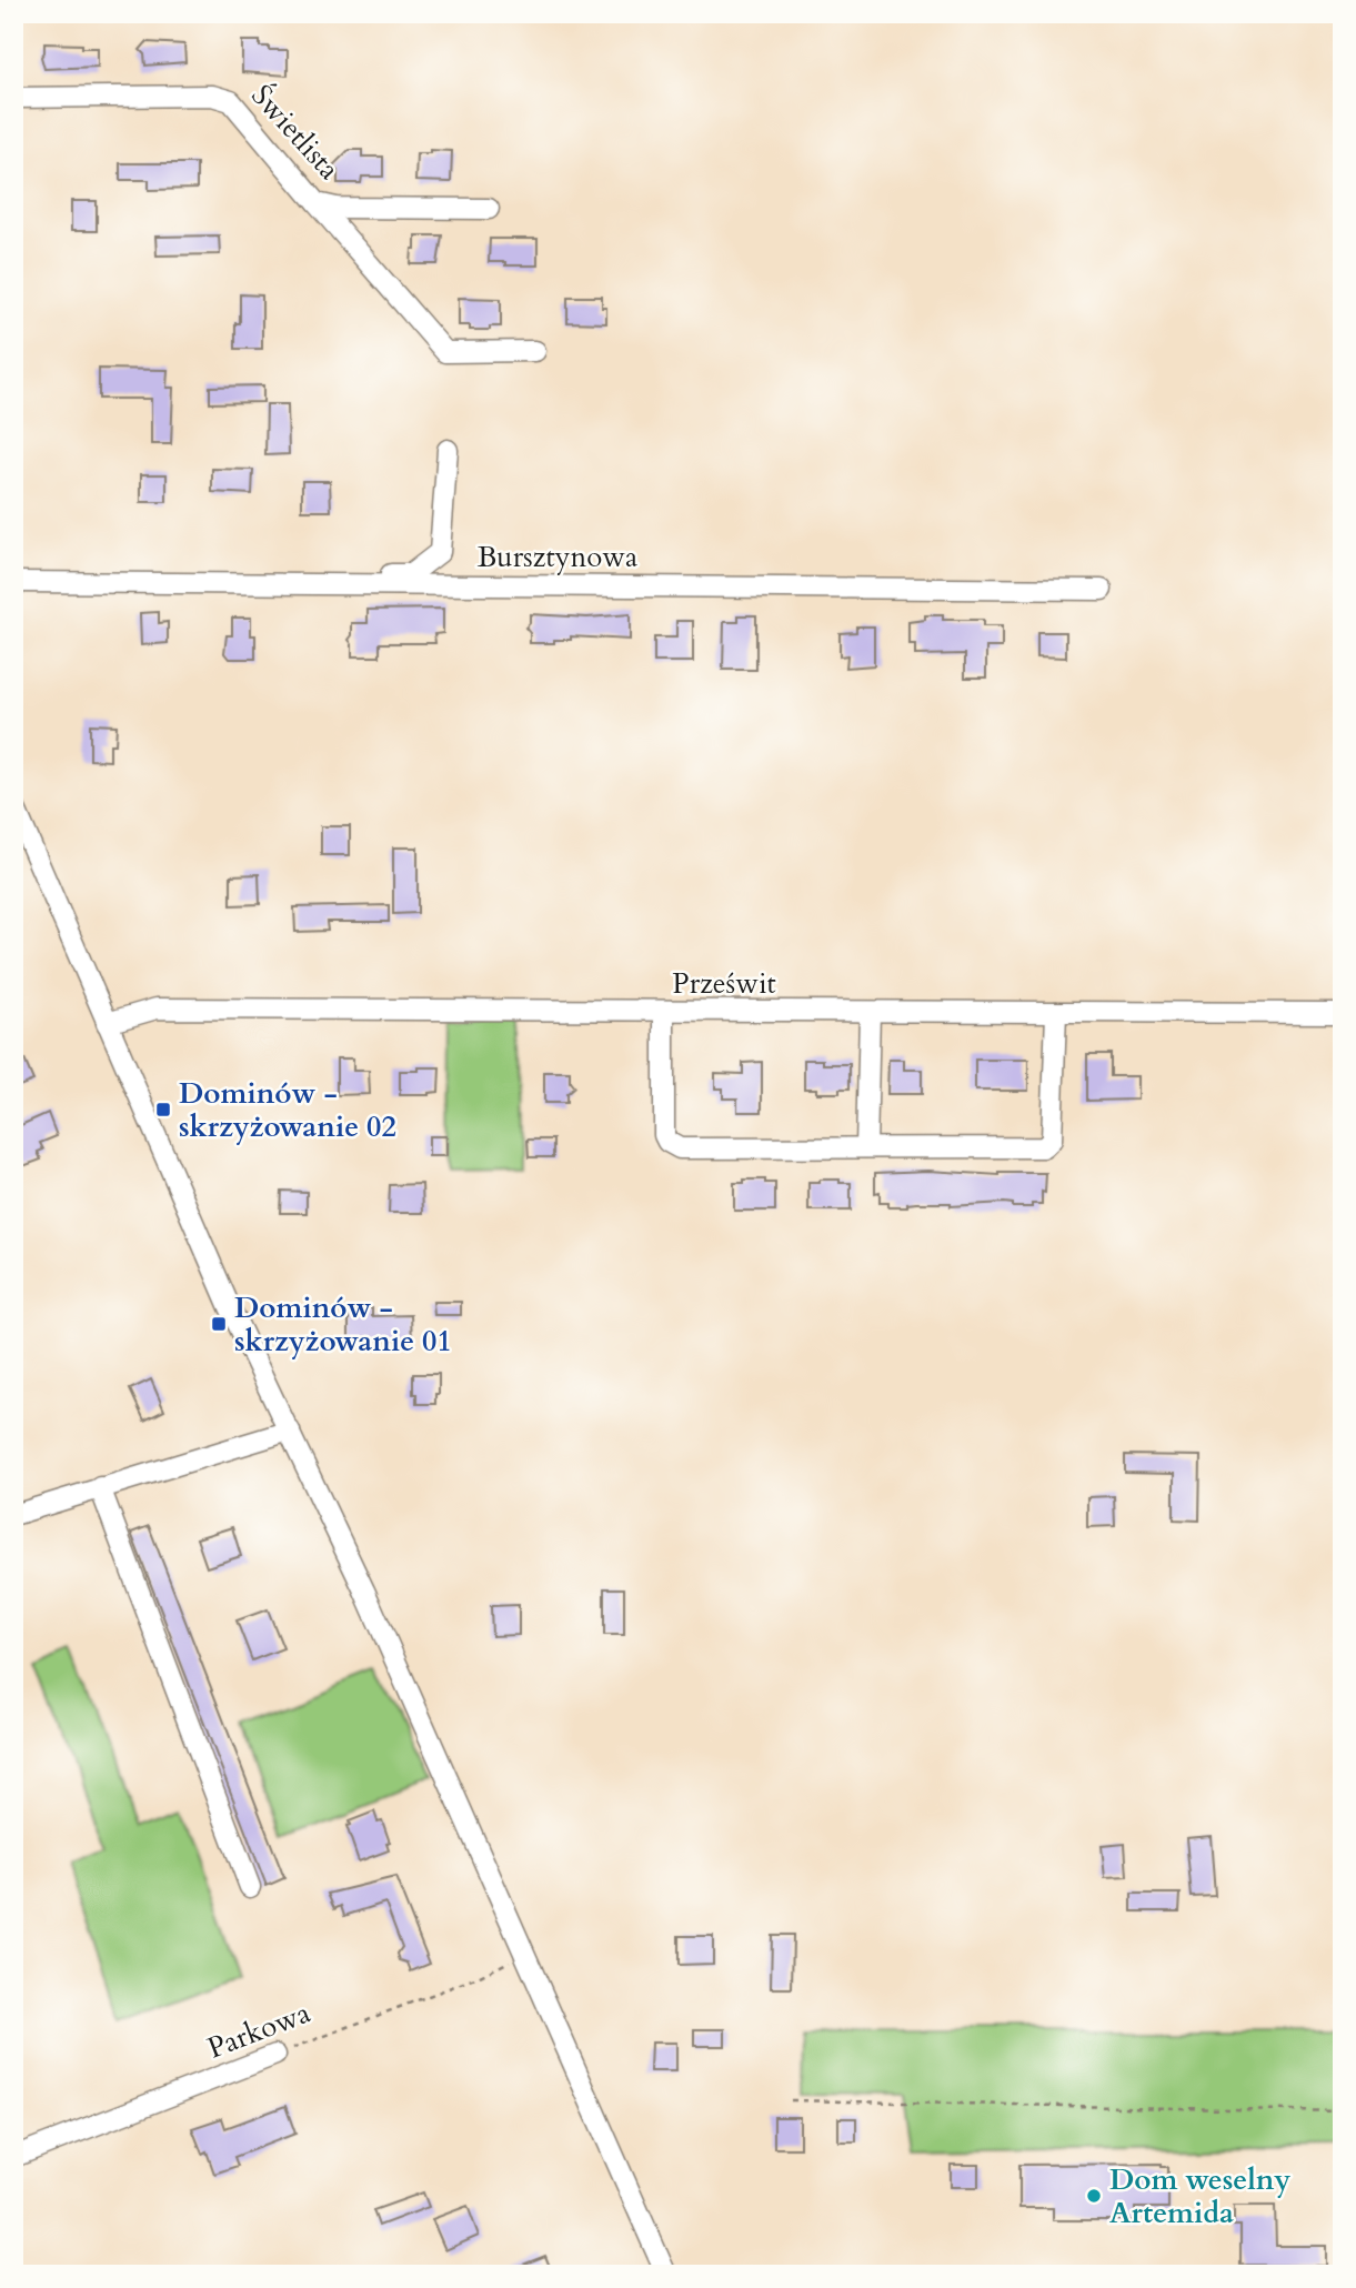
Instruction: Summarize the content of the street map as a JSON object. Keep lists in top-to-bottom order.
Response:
{
  "streets": {
    "street": [
      "Świetlista",
      "Bursztynowa",
      "Prześwit",
      "Parkowa"
    ]
  },
  "places": {
    "transit": ["Dominów - skrzyżowanie 02", "Dominów - skrzyżowanie 01"],
    "other": ["Dom weselny Artemida"]
  }
}
